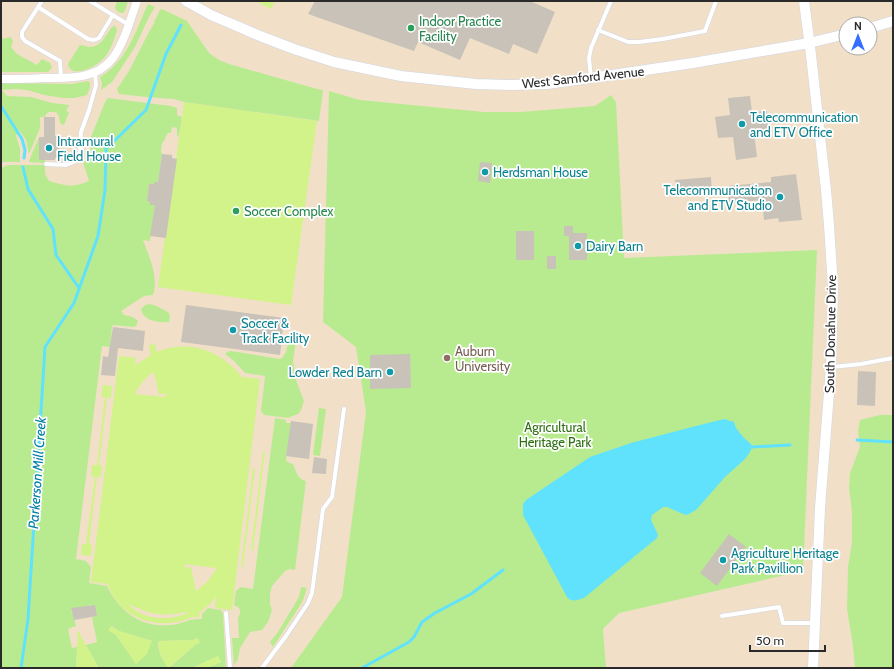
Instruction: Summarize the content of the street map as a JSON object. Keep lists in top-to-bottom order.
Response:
{
  "streets": {
    "street": ["West Samford Avenue", "South Donahue Drive"]
  },
  "crossings": [
    ["West Samford Avenue", "South Donahue Drive"]
  ],
  "water": ["Parkerson Mill Creek"],
  "parks": ["Agricultural Heritage Park"],
  "places": [
    "Indoor Practice Facility",
    "Telecommunication and ETV Office",
    "Intramural Field House",
    "Herdsman House",
    "Telecommunication and ETV Studio",
    "Soccer Complex",
    "Dairy Barn",
    "Soccer & Track Facility",
    "Auburn University",
    "Lowder Red Barn",
    "Agriculture Heritage Park Pavillion"
  ],
  "scale_bar": "50 m",
  "north": "top"
}
